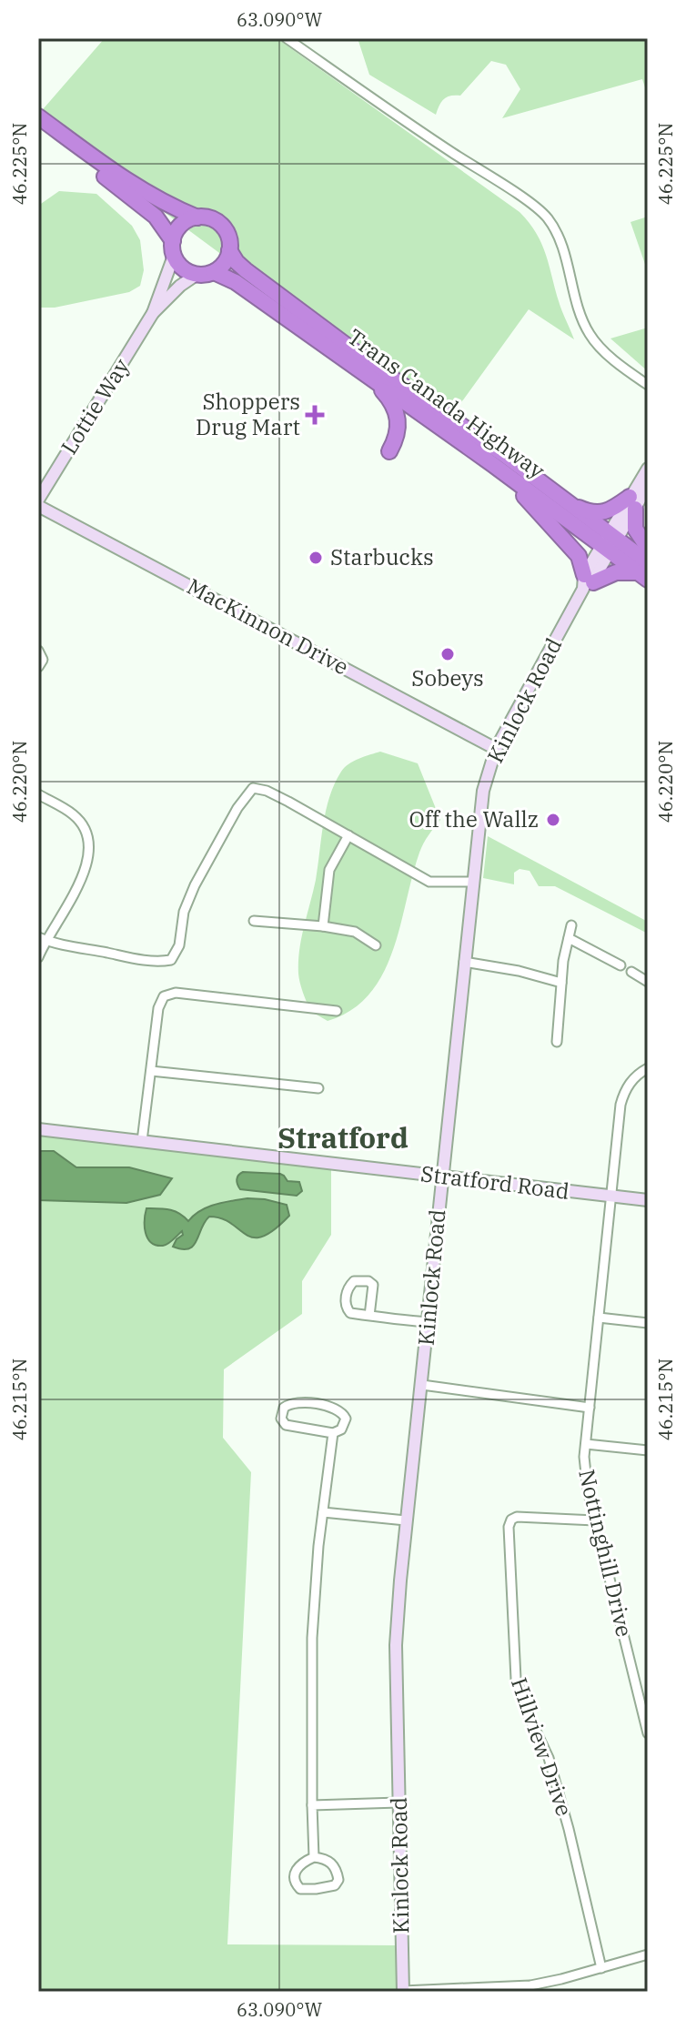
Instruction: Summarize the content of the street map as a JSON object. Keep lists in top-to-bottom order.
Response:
{
  "streets": {
    "highway": ["Trans Canada Highway"],
    "street": [
      "Lottie Way",
      "MacKinnon Drive",
      "Kinlock Road",
      "Stratford Road",
      "Nottinghill Drive",
      "Hillview Drive"
    ]
  },
  "crossings": [
    ["Trans Canada Highway", "Lottie Way"],
    ["Trans Canada Highway", "Kinlock Road"],
    ["MacKinnon Drive", "Kinlock Road"],
    ["Kinlock Road", "Stratford Road"],
    ["Stratford Road", "Nottinghill Drive"],
    ["Nottinghill Drive", "Hillview Drive"]
  ],
  "districts": ["Stratford"],
  "places": {
    "health": ["Shoppers Drug Mart"],
    "other": ["Starbucks", "Sobeys", "Off the Wallz"]
  },
  "coordinates": [
    "63.090°W",
    "46.225°N",
    "46.220°N",
    "46.215°N"
  ]
}
